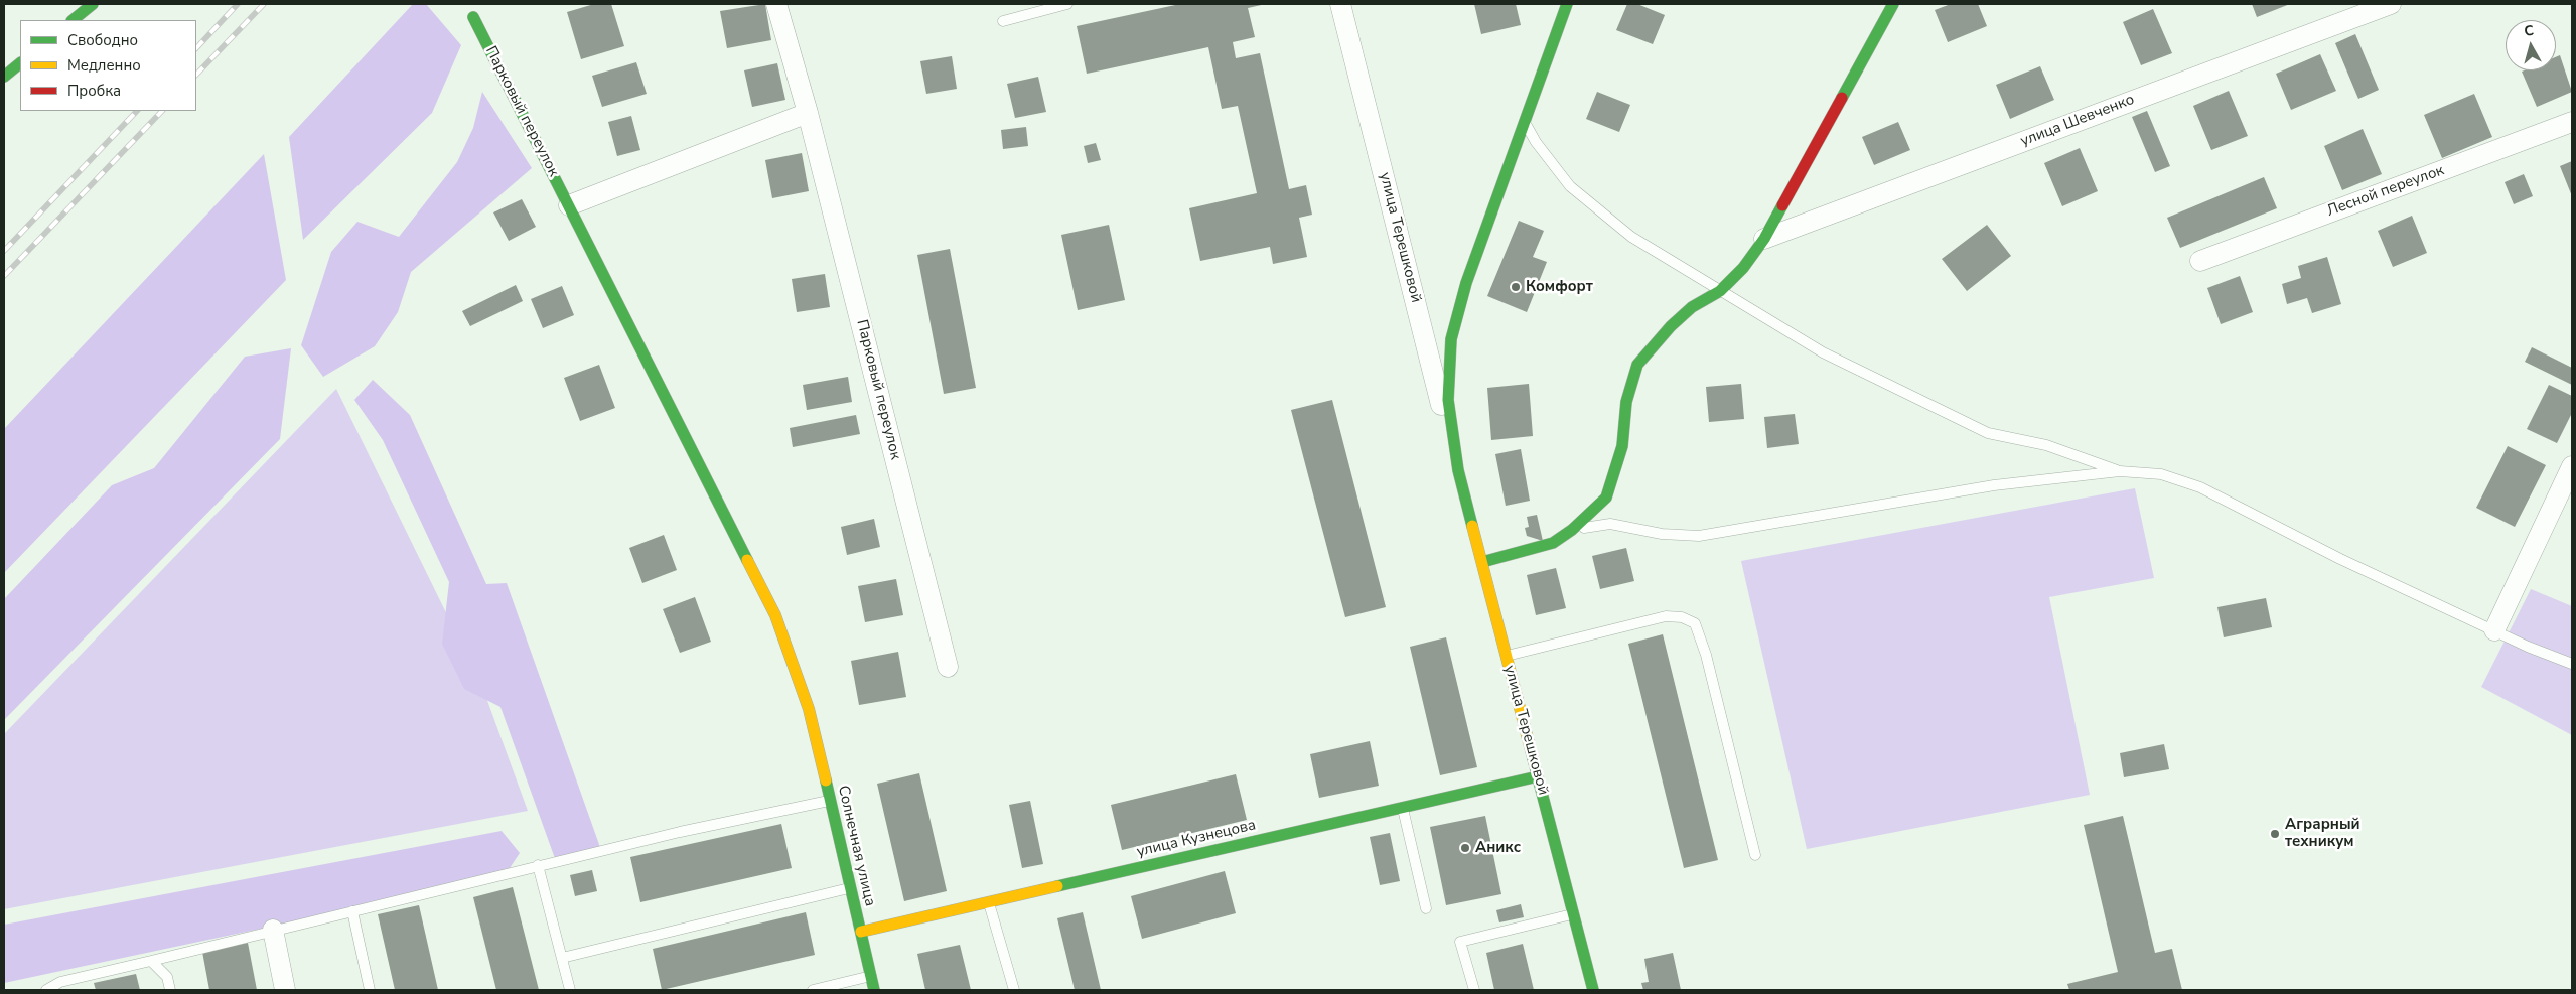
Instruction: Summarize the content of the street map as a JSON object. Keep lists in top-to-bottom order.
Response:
{
  "streets": {
    "street": [
      "Парковый переулок",
      "улица Шевченко",
      "Лесной переулок",
      "улица Терешковой",
      "улица Кузнецова",
      "Солнечная улица"
    ]
  },
  "crossings": [
    ["Парковый переулок", "Солнечная улица"],
    ["улица Терешковой", "улица Кузнецова"],
    ["улица Кузнецова", "Солнечная улица"]
  ],
  "places": ["Комфорт", "Аграрный техникум", "Аникс"],
  "legend": ["Свободно", "Медленно", "Пробка"],
  "north": "top"
}
